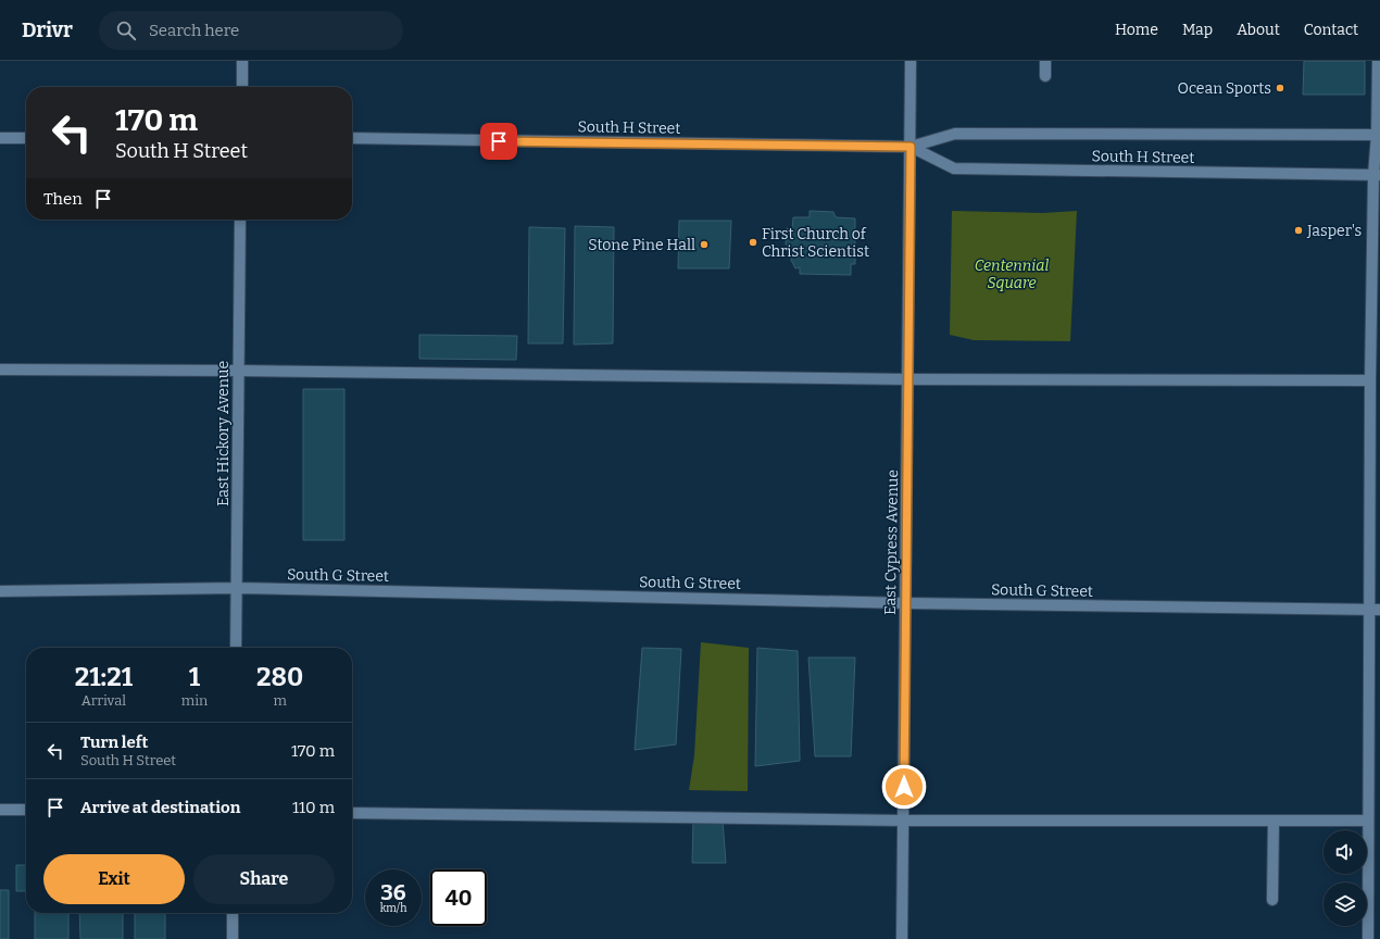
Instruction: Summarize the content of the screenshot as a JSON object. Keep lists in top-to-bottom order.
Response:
{
  "streets": {
    "street": [
      "South H Street",
      "East Hickory Avenue",
      "East Cypress Avenue",
      "South G Street"
    ]
  },
  "crossings": [
    ["South H Street", "East Cypress Avenue"],
    ["East Hickory Avenue", "South G Street"],
    ["East Cypress Avenue", "South G Street"]
  ],
  "parks": ["Centennial Square"],
  "places": [
    "Ocean Sports",
    "Jasper's",
    "First Church of Christ Scientist",
    "Stone Pine Hall"
  ],
  "page": {
    "header": "Drivr",
    "search": "Search here",
    "nav": [
      "Home",
      "Map",
      "About",
      "Contact"
    ],
    "turn": ["170 m", "South H Street"],
    "then": "Then",
    "eta": [
      "21:21",
      "Arrival",
      "1",
      "min",
      "280",
      "m"
    ],
    "list": [
      {
        "name": "Turn left",
        "note": "South H Street",
        "value": "170 m"
      },
      {
        "name": "Arrive at destination",
        "value": "110 m"
      }
    ],
    "buttons": ["Exit", "Share"],
    "speed": "36 km/h",
    "limit": "40"
  }
}
